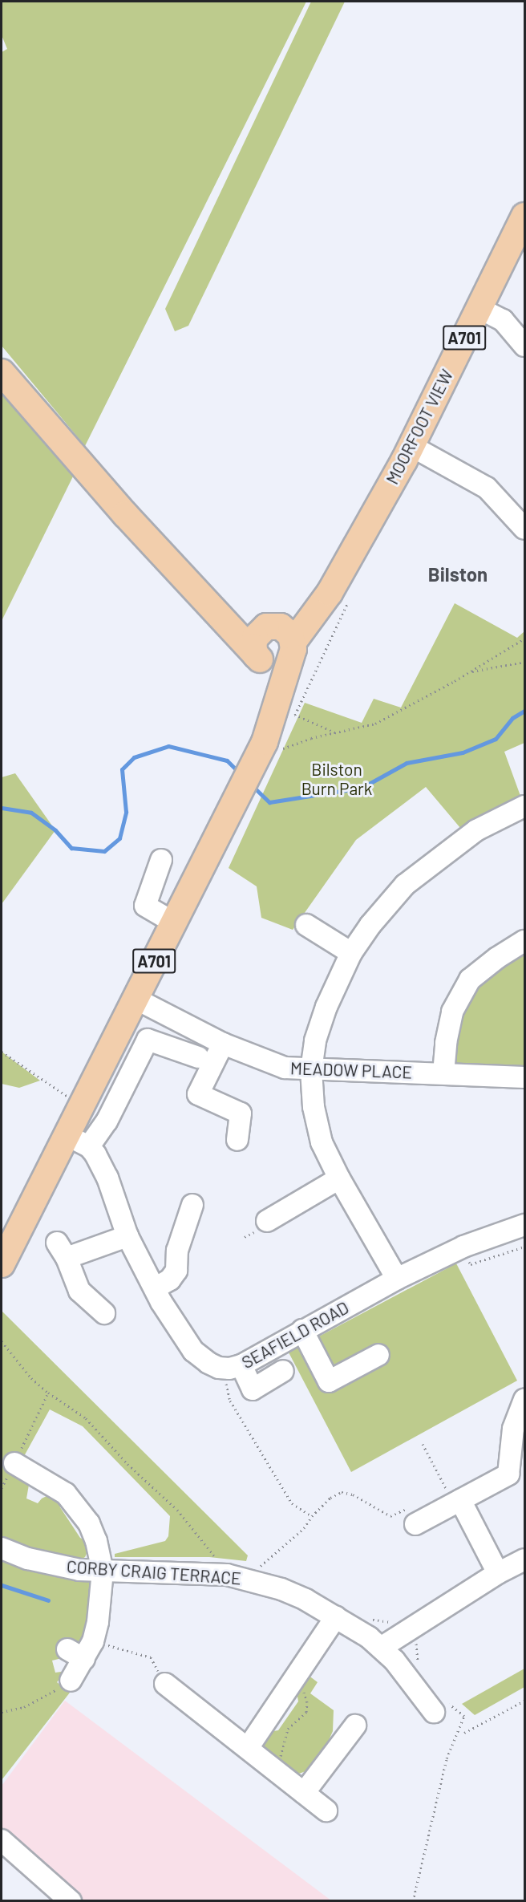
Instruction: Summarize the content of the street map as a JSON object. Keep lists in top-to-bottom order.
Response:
{
  "streets": {
    "main road": ["A701", "MOORFOOT VIEW"],
    "street": ["MEADOW PLACE", "SEAFIELD ROAD", "CORBY CRAIG TERRACE"]
  },
  "crossings": [
    ["A701", "MOORFOOT VIEW"],
    ["A701", "MEADOW PLACE"]
  ],
  "districts": ["Bilston"],
  "parks": ["Bilston Burn Park"]
}
